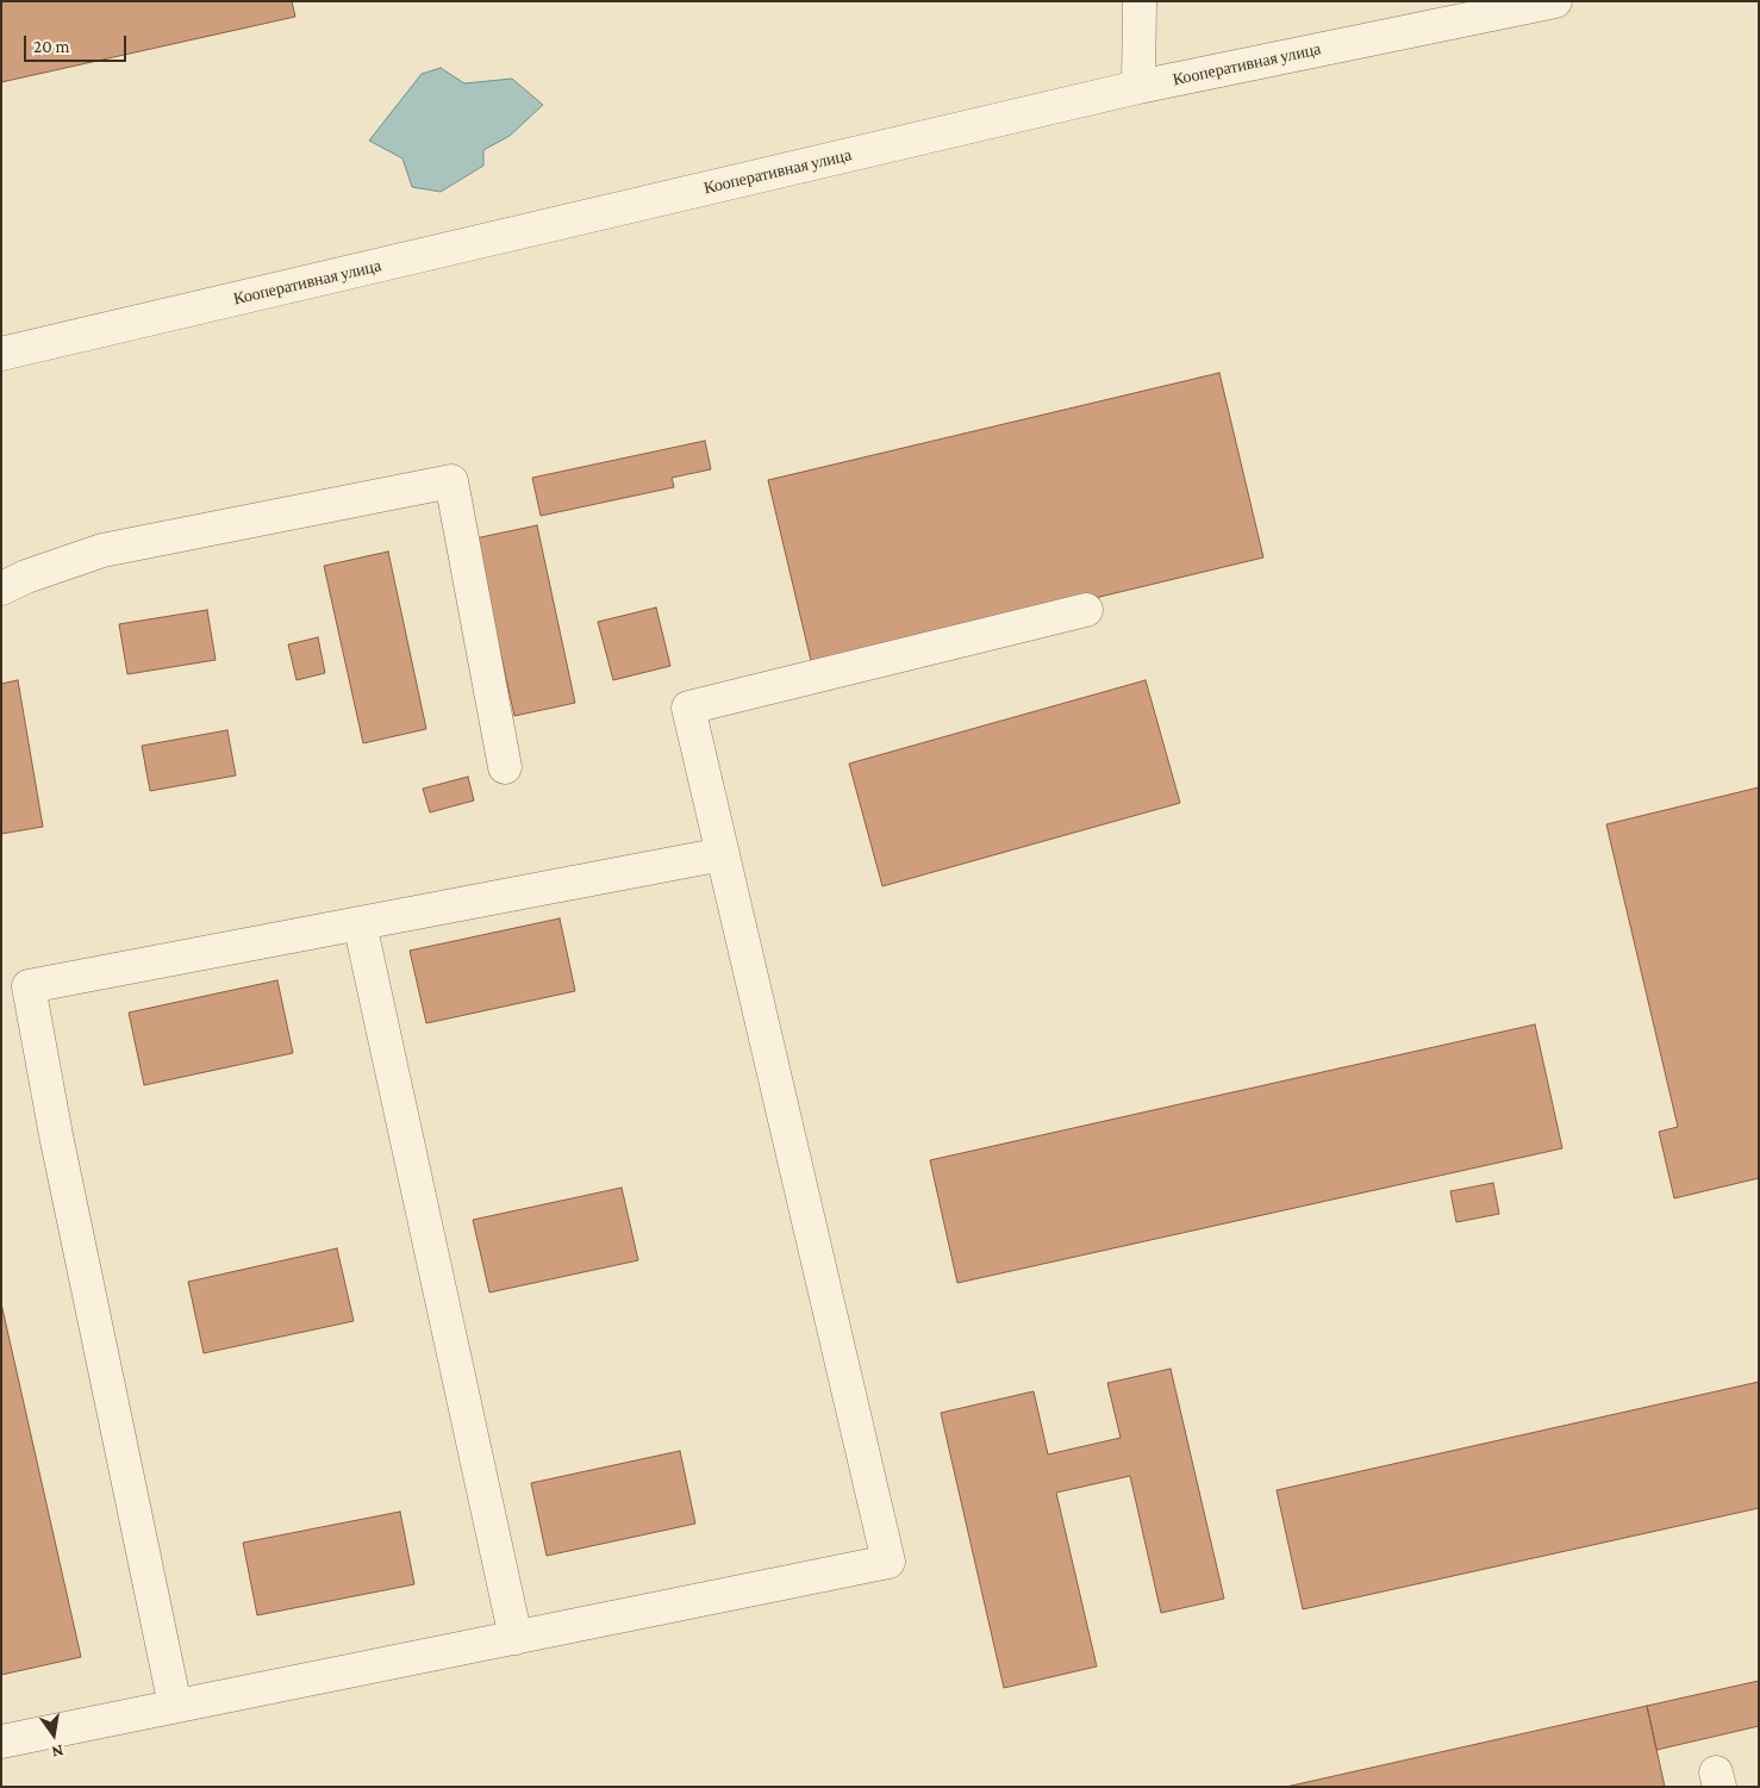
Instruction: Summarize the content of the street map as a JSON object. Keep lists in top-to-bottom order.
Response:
{
  "streets": {
    "street": ["Кооперативная улица"]
  },
  "scale_bar": "20 m",
  "north": "bottom"
}
